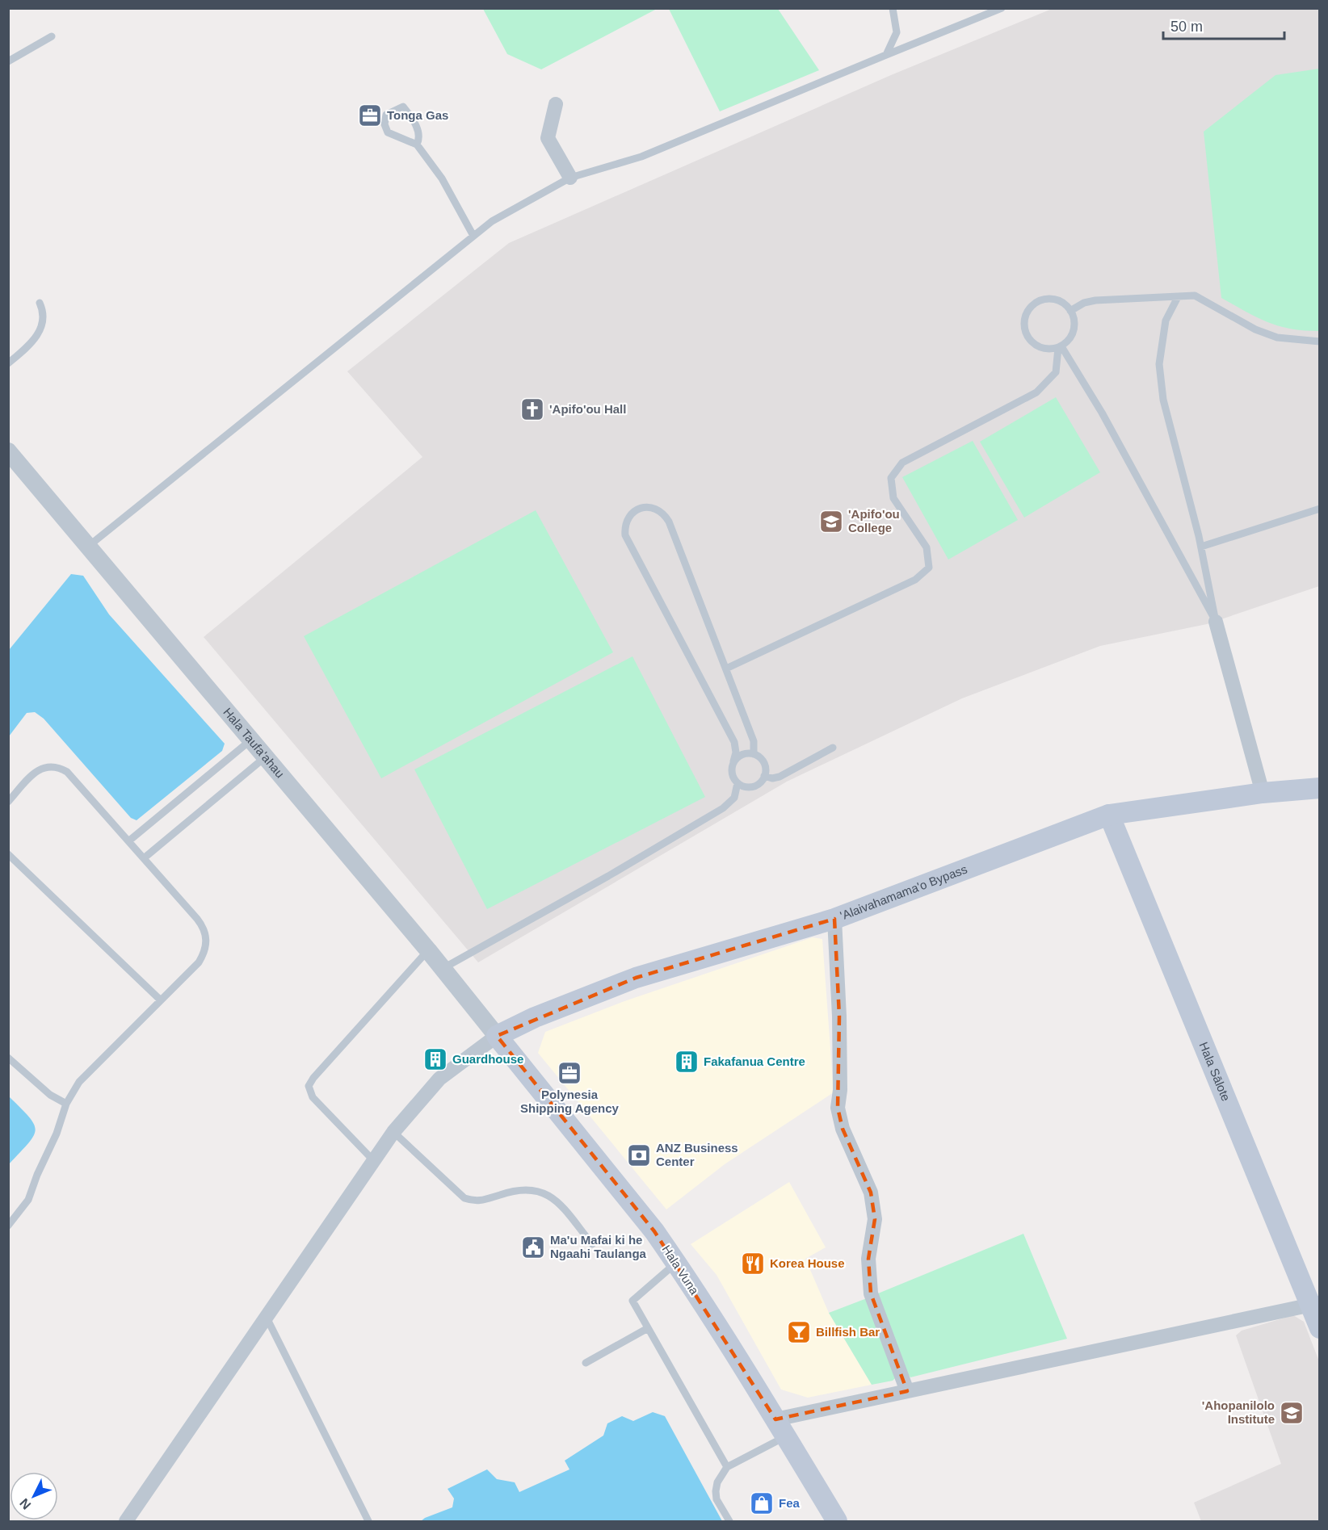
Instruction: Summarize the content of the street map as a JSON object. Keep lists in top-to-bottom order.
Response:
{
  "streets": {
    "main road": ["'Alaivahamama'o Bypass", "Hala Sālote", "Hala Vuna"],
    "street": ["Hala Taufa'ahau"]
  },
  "crossings": [
    ["Hala Taufa'ahau", "'Alaivahamama'o Bypass"],
    ["Hala Taufa'ahau", "Hala Vuna"],
    ["'Alaivahamama'o Bypass", "Hala Sālote"],
    ["'Alaivahamama'o Bypass", "Hala Vuna"]
  ],
  "places": {
    "office": ["Tonga Gas", "Polynesia Shipping Agency"],
    "church": ["'Apifo'ou Hall"],
    "school or university": ["'Apifo'ou College", "'Ahopanilolo Institute"],
    "building": ["Guardhouse", "Fakafanua Centre"],
    "bank": ["ANZ Business Center"],
    "public building": ["Ma'u Mafai ki he Ngaahi Taulanga"],
    "restaurant": ["Korea House"],
    "bar": ["Billfish Bar"],
    "shop": ["Fea"]
  },
  "scale_bar": "50 m",
  "north": "bottom left"
}
